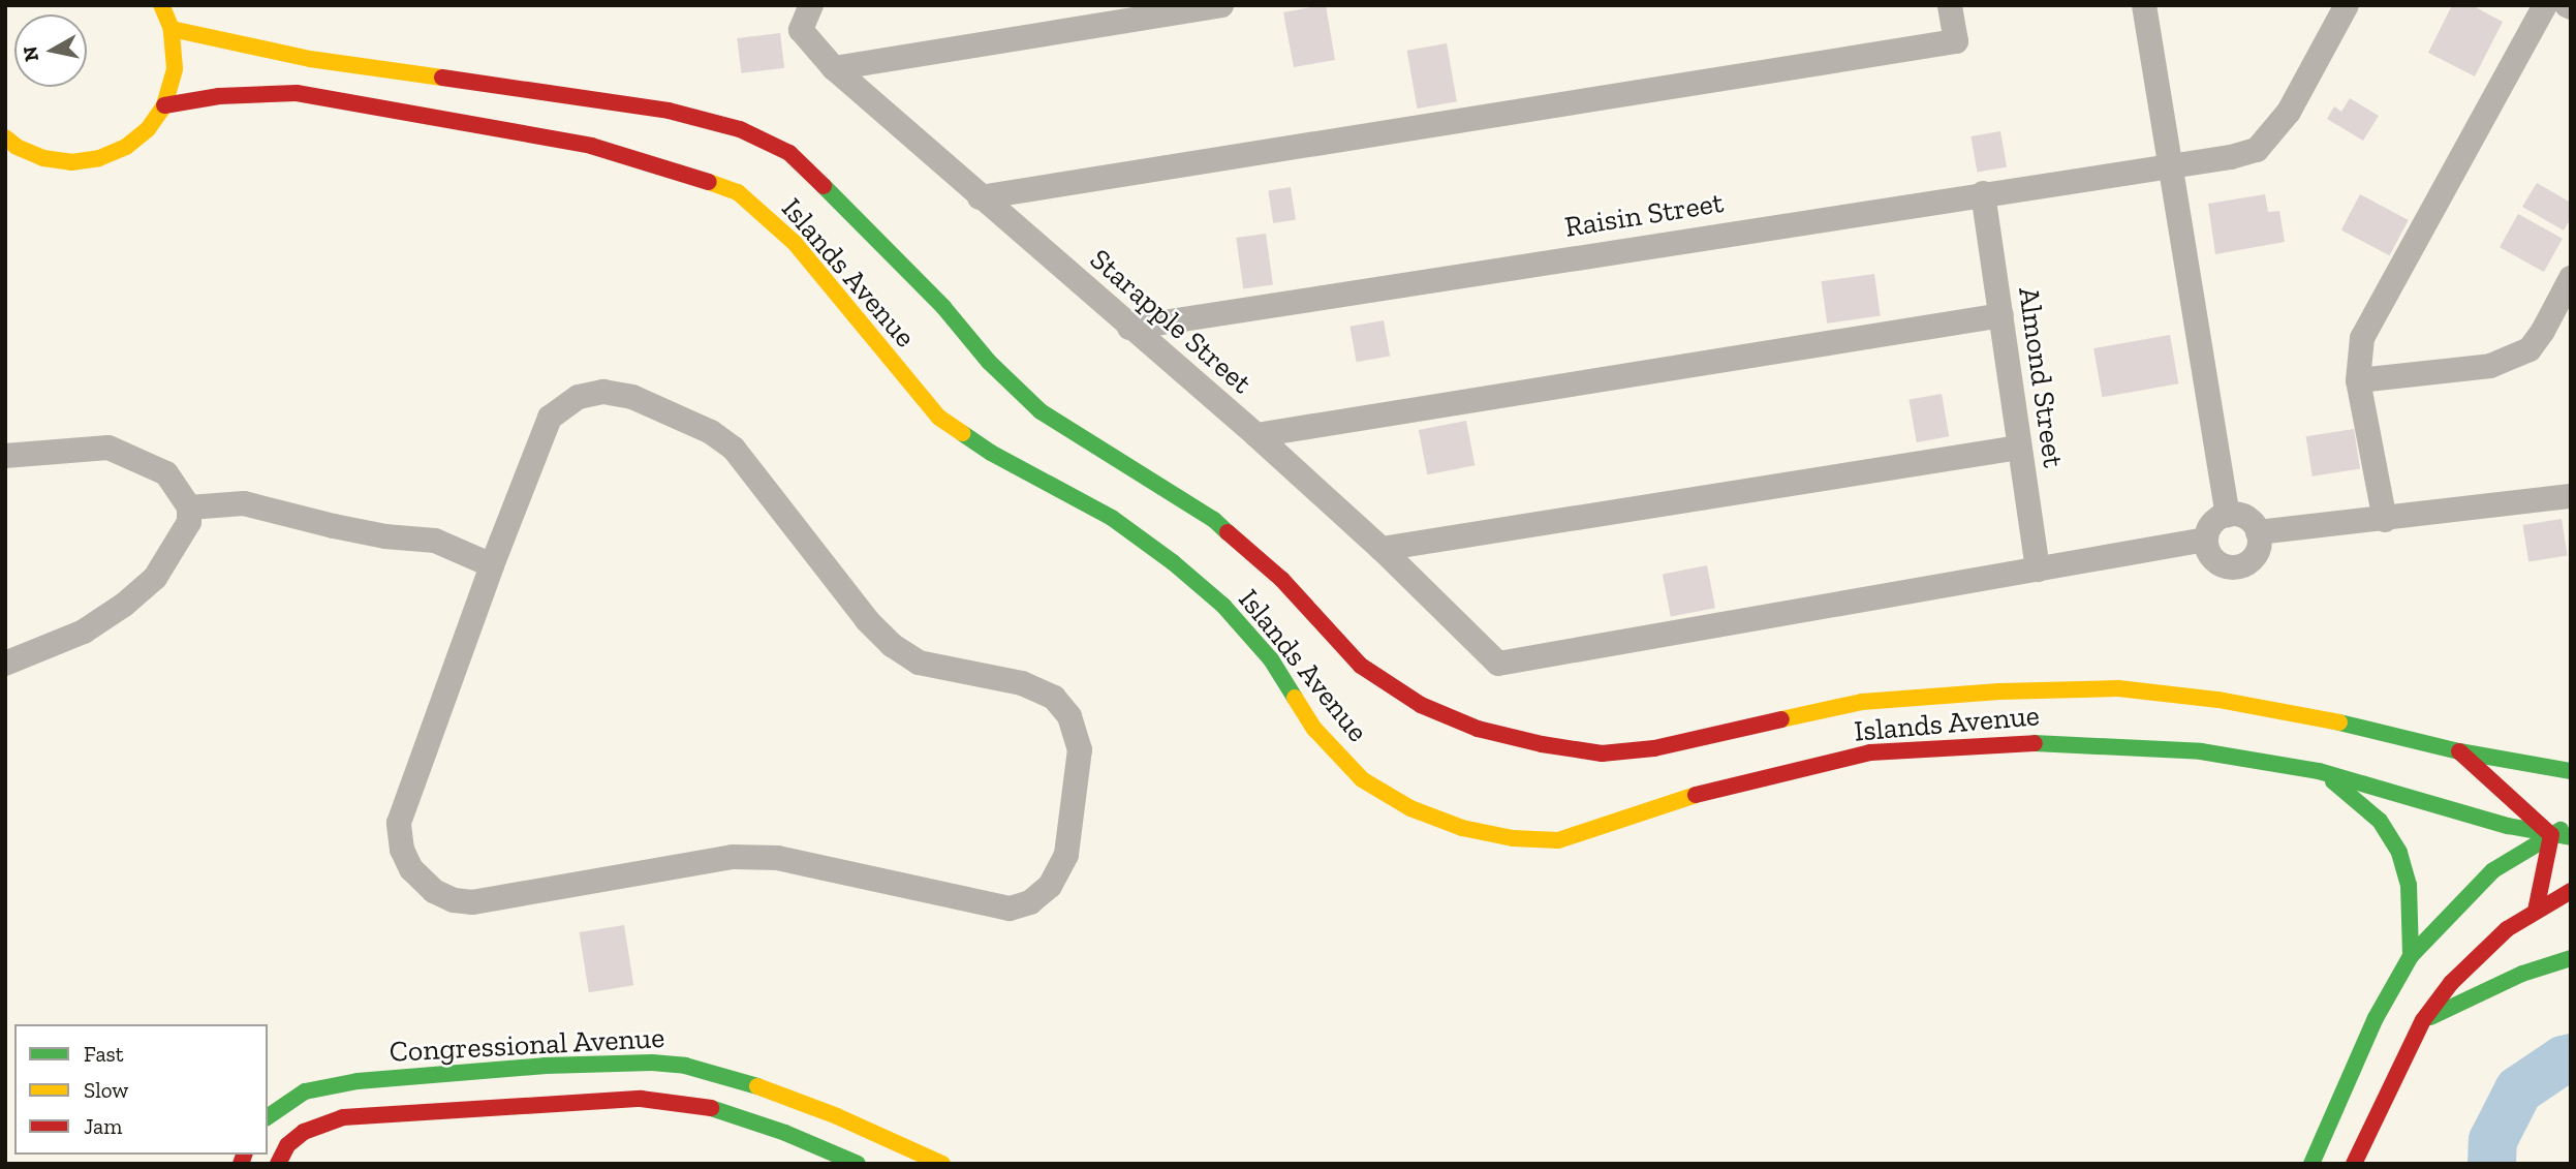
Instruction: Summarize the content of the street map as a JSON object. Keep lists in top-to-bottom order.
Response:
{
  "streets": {
    "street": [
      "Raisin Street",
      "Islands Avenue",
      "Starapple Street",
      "Almond Street",
      "Congressional Avenue"
    ]
  },
  "crossings": [
    ["Raisin Street", "Starapple Street"],
    ["Raisin Street", "Almond Street"],
    ["Starapple Street", "Almond Street"]
  ],
  "legend": ["Fast", "Slow", "Jam"],
  "north": "left"
}
